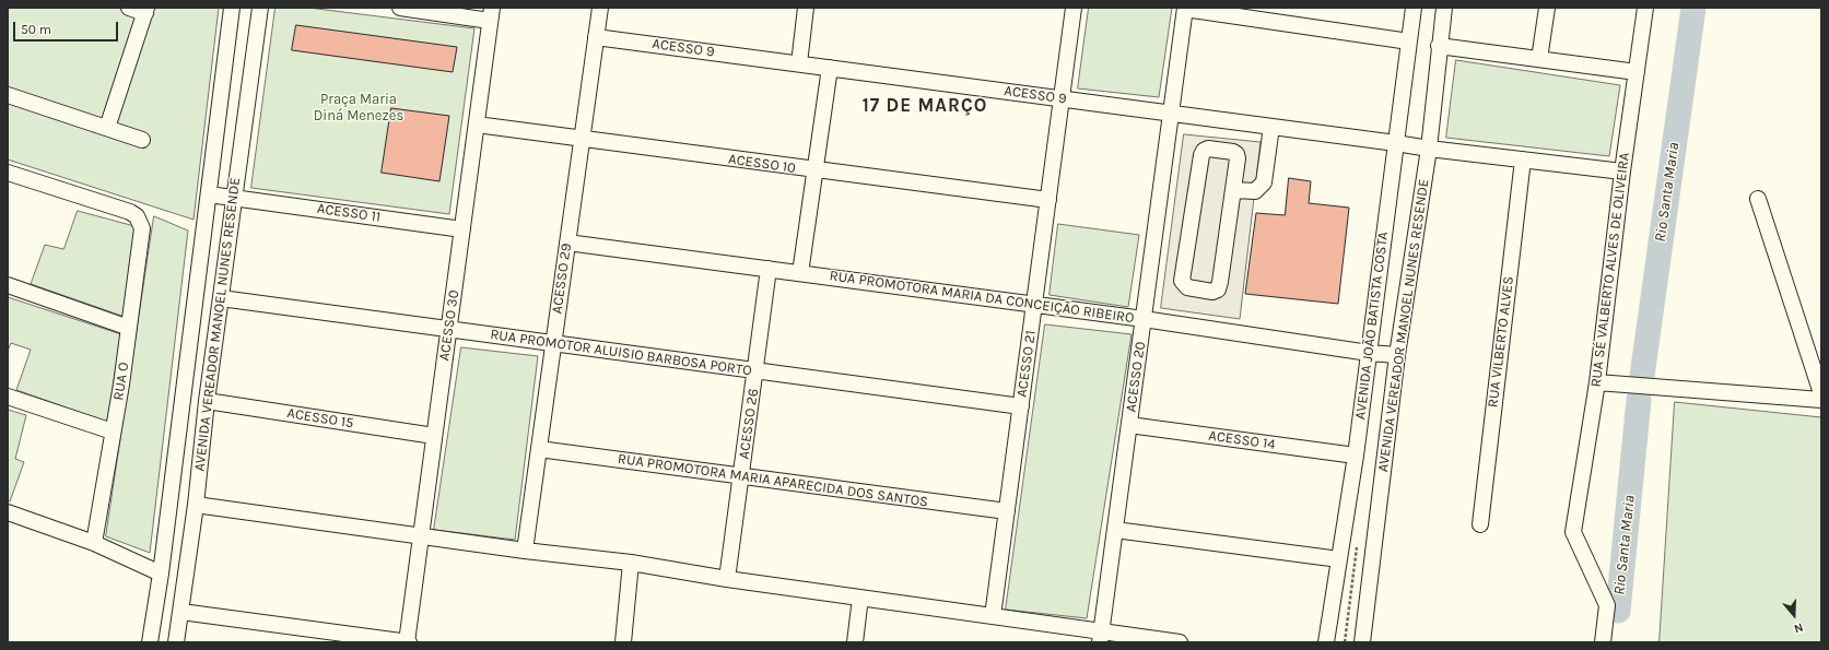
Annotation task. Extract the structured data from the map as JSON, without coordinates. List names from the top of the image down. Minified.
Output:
{"streets":{"street":["ACESSO 9","ACESSO 10","ACESSO 11","RUA SÉ VALBERTO ALVES DE OLIVEIRA","ACESSO 29","RUA PROMOTORA MARIA DA CONCEIÇÃO RIBEIRO","AVENIDA VEREADOR MANOEL NUNES RESENDE","ACESSO 30","AVENIDA JOÃO BATISTA COSTA","RUA VILBERTO ALVES","RUA PROMOTOR ALUISIO BARBOSA PORTO","ACESSO 21","ACESSO 20","RUA O","ACESSO 15","ACESSO 26","ACESSO 14","RUA PROMOTORA MARIA APARECIDA DOS SANTOS"]},"crossings":[["ACESSO 9","RUA SÉ VALBERTO ALVES DE OLIVEIRA"],["ACESSO 9","ACESSO 29"],["ACESSO 9","AVENIDA VEREADOR MANOEL NUNES RESENDE"],["ACESSO 9","AVENIDA JOÃO BATISTA COSTA"],["ACESSO 9","RUA VILBERTO ALVES"],["ACESSO 9","ACESSO 21"],["ACESSO 9","ACESSO 20"],["ACESSO 10","ACESSO 29"],["ACESSO 10","ACESSO 30"],["ACESSO 10","ACESSO 21"],["ACESSO 11","AVENIDA VEREADOR MANOEL NUNES RESENDE"],["ACESSO 11","ACESSO 30"],["ACESSO 29","RUA PROMOTORA MARIA DA CONCEIÇÃO RIBEIRO"],["ACESSO 29","RUA PROMOTOR ALUISIO BARBOSA PORTO"],["ACESSO 29","RUA PROMOTORA MARIA APARECIDA DOS SANTOS"],["RUA PROMOTORA MARIA DA CONCEIÇÃO RIBEIRO","AVENIDA VEREADOR MANOEL NUNES RESENDE"],["RUA PROMOTORA MARIA DA CONCEIÇÃO RIBEIRO","AVENIDA JOÃO BATISTA COSTA"],["RUA PROMOTORA MARIA DA CONCEIÇÃO RIBEIRO","ACESSO 21"],["RUA PROMOTORA MARIA DA CONCEIÇÃO RIBEIRO","ACESSO 20"],["RUA PROMOTORA MARIA DA CONCEIÇÃO RIBEIRO","ACESSO 26"],["AVENIDA VEREADOR MANOEL NUNES RESENDE","RUA PROMOTOR ALUISIO BARBOSA PORTO"],["AVENIDA VEREADOR MANOEL NUNES RESENDE","ACESSO 15"],["ACESSO 30","RUA PROMOTOR ALUISIO BARBOSA PORTO"],["ACESSO 30","ACESSO 15"],["AVENIDA JOÃO BATISTA COSTA","ACESSO 14"],["RUA PROMOTOR ALUISIO BARBOSA PORTO","ACESSO 21"],["RUA PROMOTOR ALUISIO BARBOSA PORTO","ACESSO 26"],["ACESSO 21","RUA PROMOTORA MARIA APARECIDA DOS SANTOS"],["ACESSO 20","ACESSO 14"],["ACESSO 26","RUA PROMOTORA MARIA APARECIDA DOS SANTOS"]],"districts":["17 DE MARÇO"],"water":["Rio Santa Maria"],"parks":["Praça Maria Diná Menezes"],"scale_bar":"50 m","north":"bottom"}
